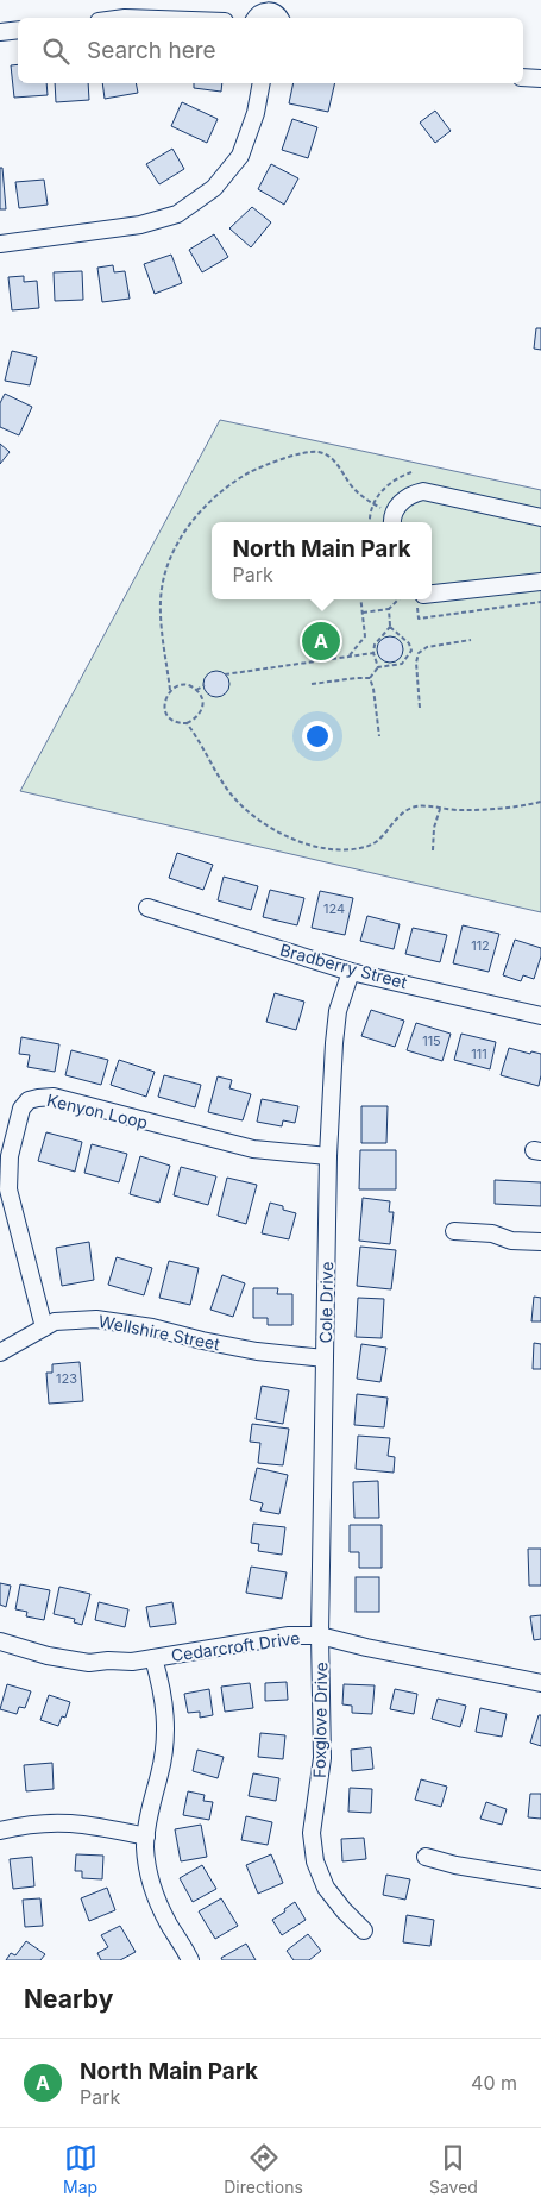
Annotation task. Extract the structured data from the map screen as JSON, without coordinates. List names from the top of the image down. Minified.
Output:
{"streets":{"street":["Bradberry Street","Kenyon Loop","Cole Drive","Wellshire Street","Cedarcroft Drive","Foxglove Drive"]},"crossings":[["Bradberry Street","Cole Drive"],["Kenyon Loop","Cole Drive"],["Kenyon Loop","Wellshire Street"],["Cole Drive","Wellshire Street"],["Cole Drive","Cedarcroft Drive"],["Cole Drive","Foxglove Drive"],["Cedarcroft Drive","Foxglove Drive"]],"house_numbers":["124","112","115","111","123"],"page":{"search":"Search here","popup":["North Main Park","Park"],"pins":"A","heading":"Nearby","list":[{"mark":"A","name":"North Main Park","note":"Park","value":"40 m"}],"nav":["Map","Directions","Saved"]}}
